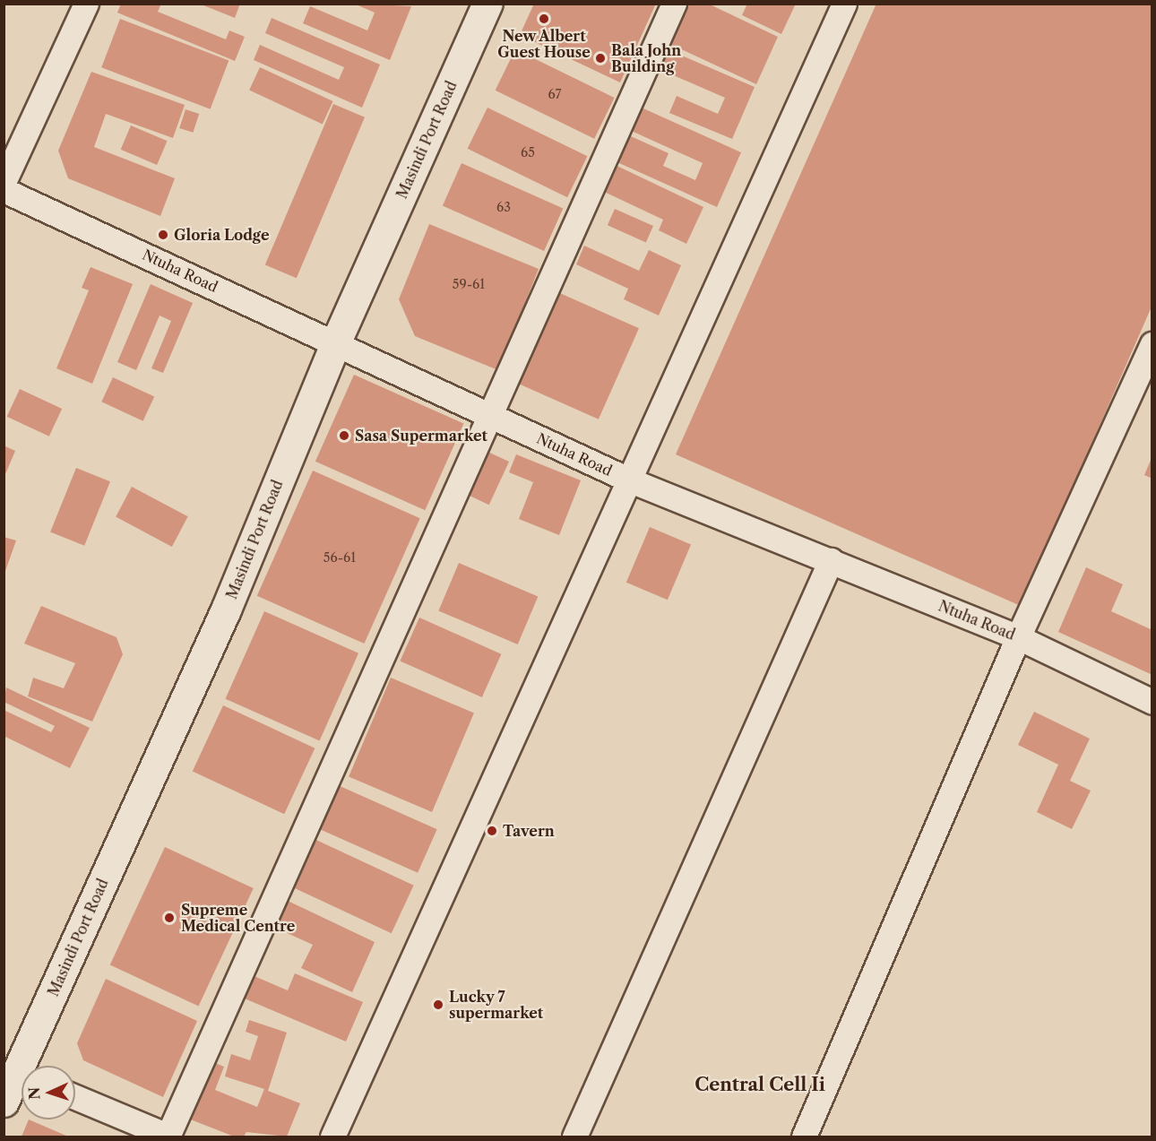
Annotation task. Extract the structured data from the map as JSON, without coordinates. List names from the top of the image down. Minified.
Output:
{"streets":{"main road":["Masindi Port Road"],"street":["Ntuha Road"]},"crossings":[["Masindi Port Road","Ntuha Road"]],"districts":["Central Cell Ii"],"places":["New Albert Guest House","Bala John Building","Gloria Lodge","Sasa Supermarket","Tavern","Supreme Medical Centre","Lucky 7 supermarket"],"house_numbers":["67","65","63","59-61","56-61"],"north":"left"}
